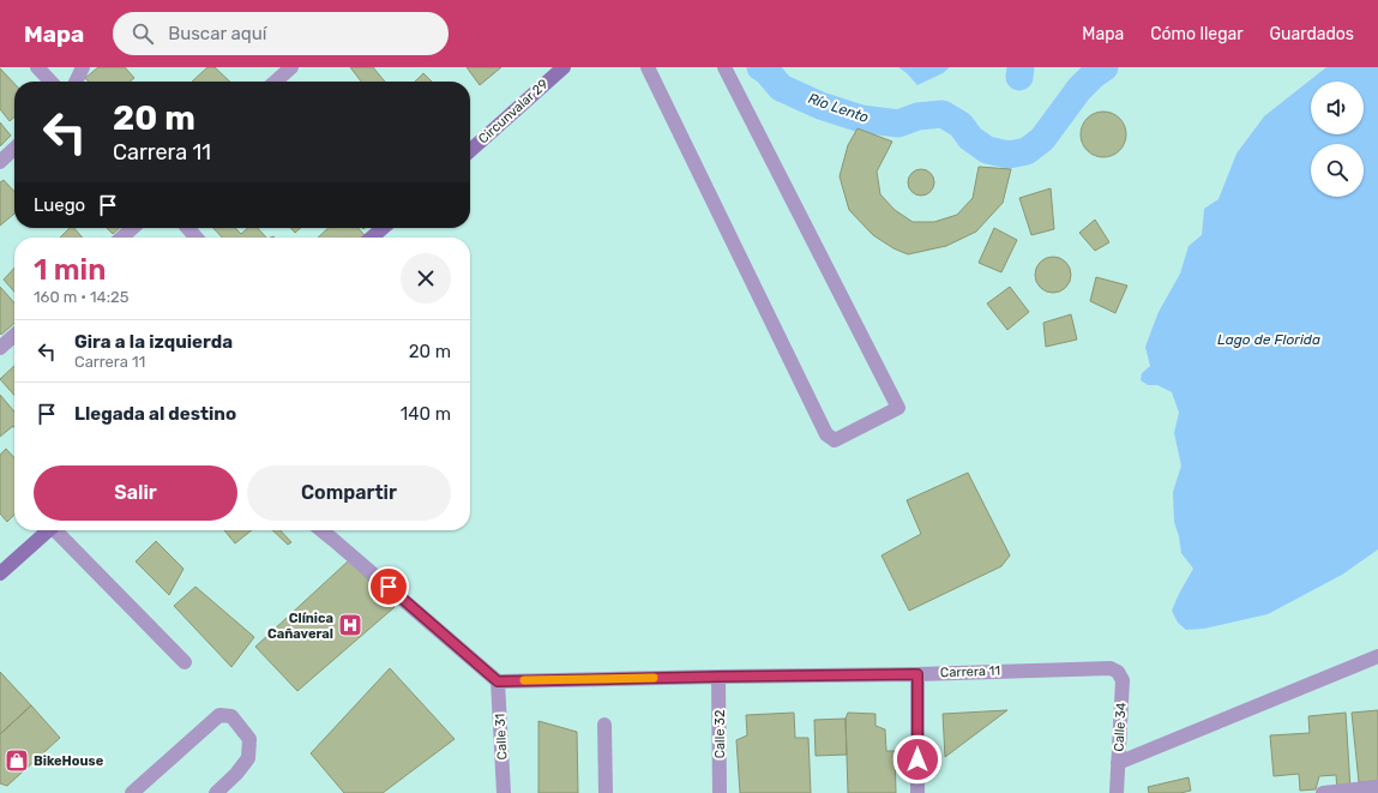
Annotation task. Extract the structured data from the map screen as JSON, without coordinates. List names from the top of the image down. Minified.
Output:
{"streets":{"street":["Circunvalar 29","Carrera 11","Calle 34","Calle 32","Calle 31"]},"crossings":[["Carrera 11","Calle 34"],["Carrera 11","Calle 32"],["Carrera 11","Calle 31"]],"water":["Río Lento","Lago de Florida"],"places":{"hospital":["Clínica Cañaveral"],"shop":["BikeHouse"]},"page":{"header":"Mapa","search":"Buscar aquí","nav":["Mapa","Cómo llegar","Guardados"],"turn":["20 m","Carrera 11"],"then":"Luego","heading":["1 min","160 m · 14:25"],"list":[{"name":"Gira a la izquierda","note":"Carrera 11","value":"20 m"},{"name":"Llegada al destino","value":"140 m"}],"buttons":["Salir","Compartir"]}}
